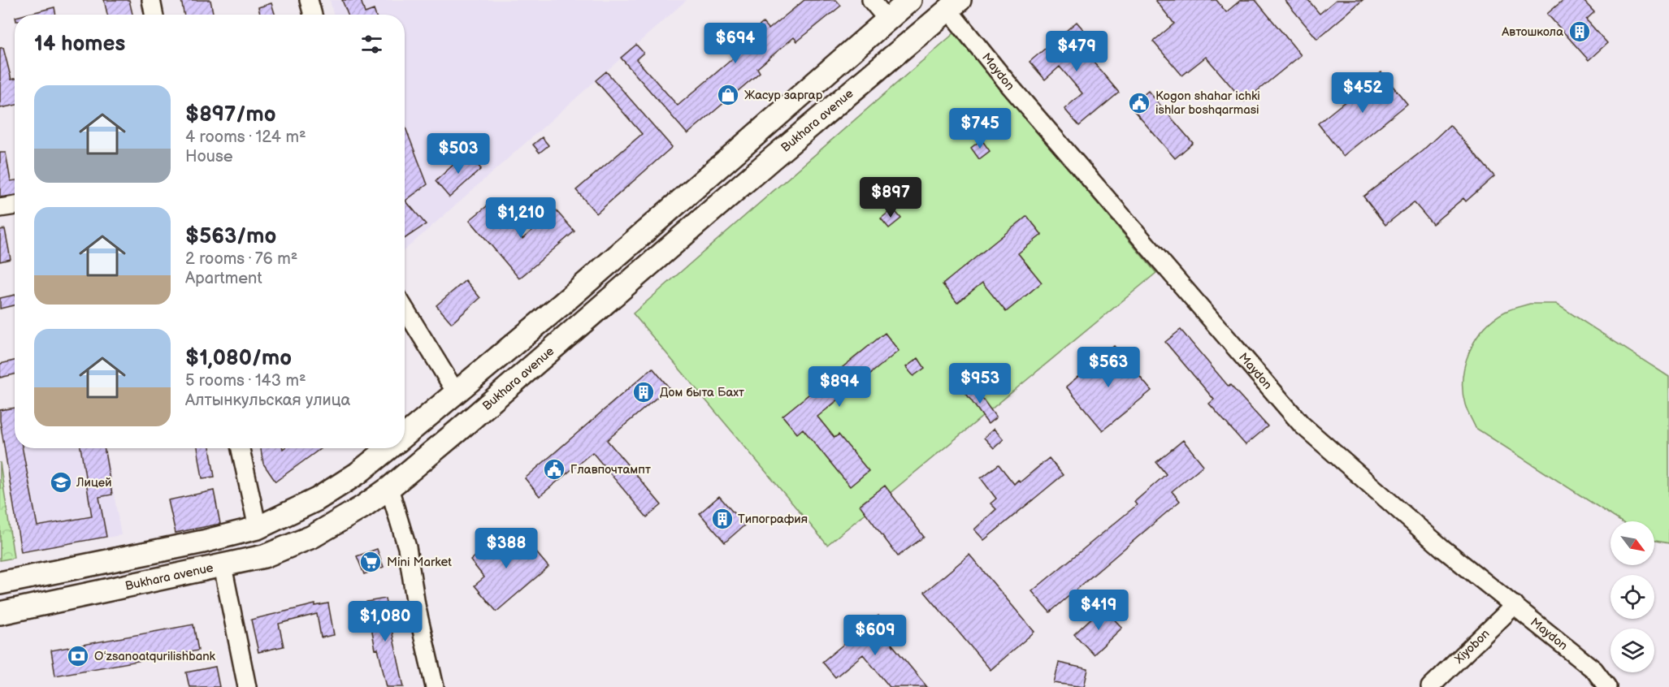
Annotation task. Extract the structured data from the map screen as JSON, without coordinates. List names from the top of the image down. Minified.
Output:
{"streets":{"main road":["Bukhara avenue"],"street":["Maydon","Xiyobon"]},"crossings":[["Maydon","Bukhara avenue"],["Maydon","Xiyobon"]],"places":{"building":["Автошкола","Дом быта Бахт","Типография"],"shop":["Жасур заргар"],"public building":["Kogon shahar ichki ishlar boshqarmasi","Главпочтампт"],"school or university":["Лицей"],"supermarket":["Mini Market"],"bank":["Oʻzsanoatqurilishbank"]},"north":"bottom right","page":{"heading":"14 homes","price":["$694","$479","$452","$745","$503","$897","$1,210","$563","$953","$894","$388","$419","$1,080","$609"],"list":[{"name":"$897/mo","note":"4 rooms · 124 m² · House"},{"name":"$563/mo","note":"2 rooms · 76 m² · Apartment"},{"name":"$1,080/mo","note":"5 rooms · 143 m² · Алтынкульская улица"}]}}
